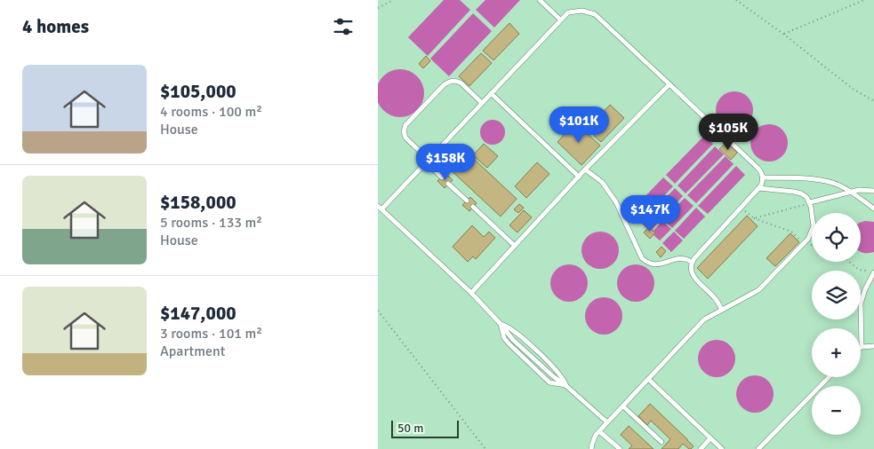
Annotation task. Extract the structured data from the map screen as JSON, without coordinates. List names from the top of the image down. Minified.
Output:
{"scale_bar":"50 m","page":{"heading":"4 homes","list":[{"name":"$105,000","note":"4 rooms · 100 m² · House"},{"name":"$158,000","note":"5 rooms · 133 m² · House"},{"name":"$147,000","note":"3 rooms · 101 m² · Apartment"}],"price":["$101K","$105K","$158K","$147K"],"map_buttons":["+","−"],"scale":"50 m"}}
